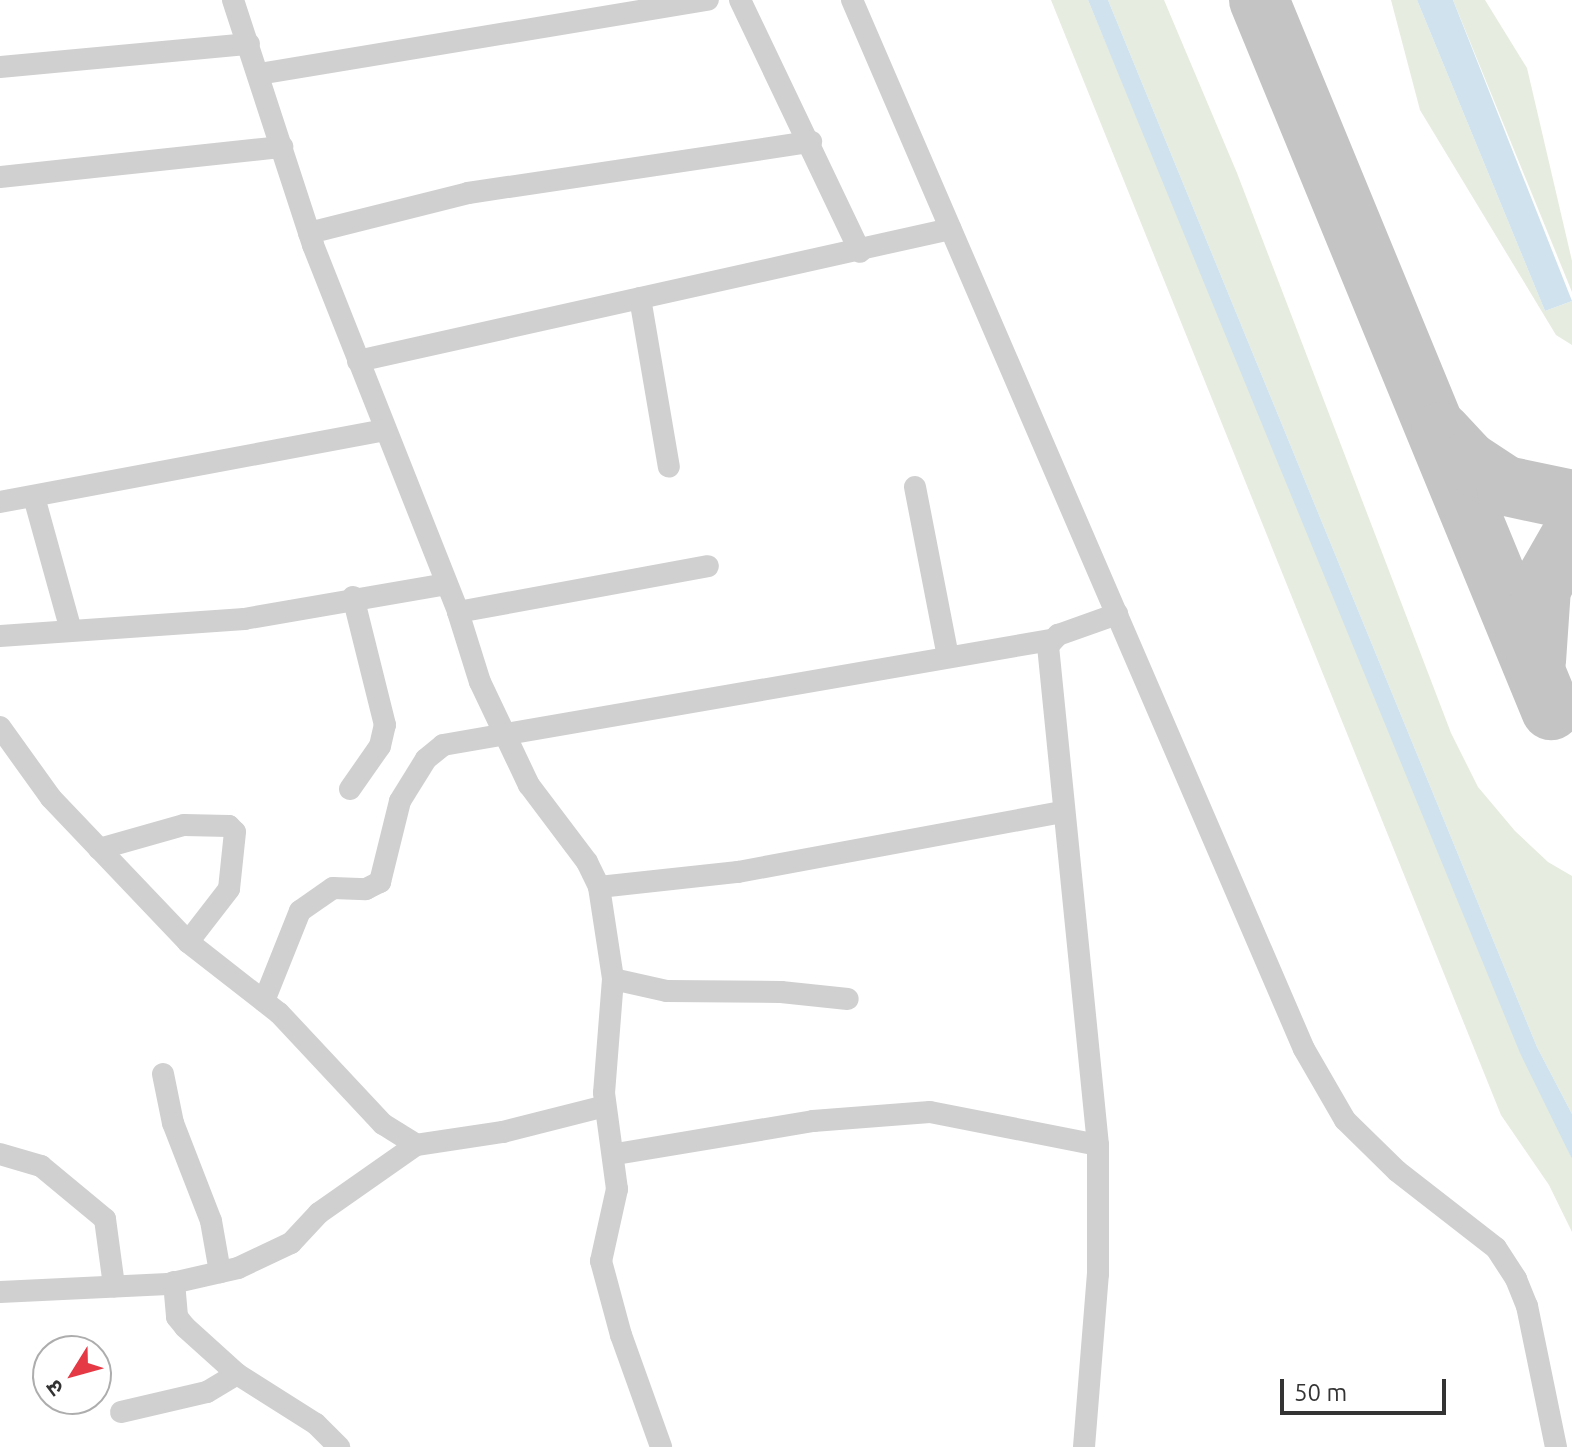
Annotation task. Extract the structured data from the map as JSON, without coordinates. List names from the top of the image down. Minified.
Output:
{"scale_bar":"50 m","north":"bottom left"}
